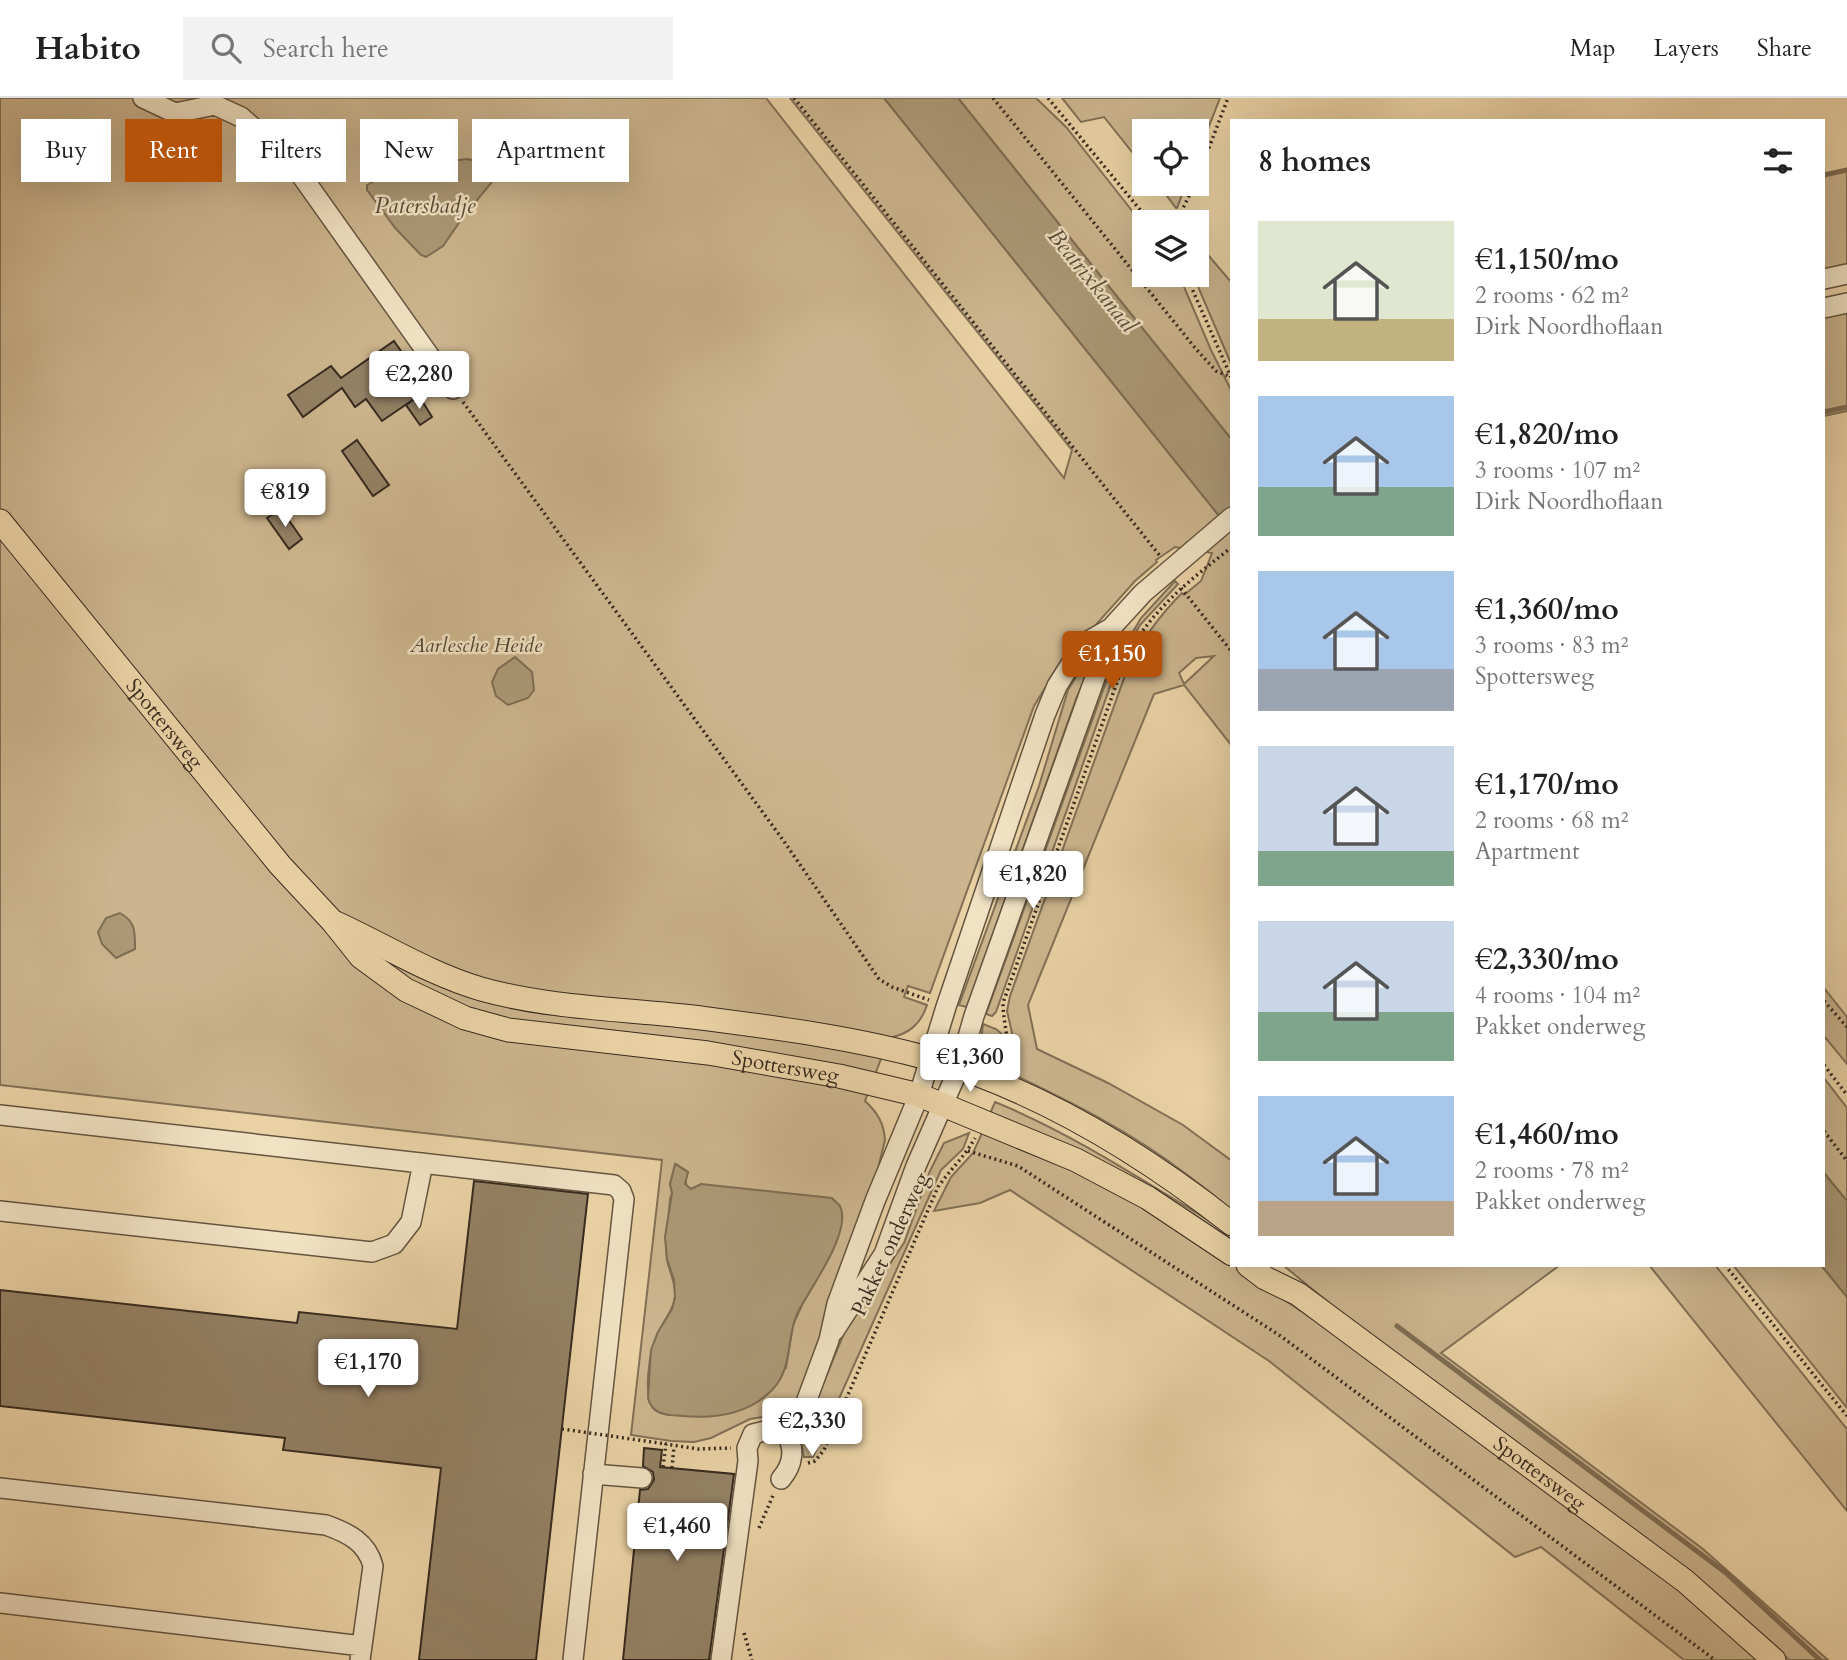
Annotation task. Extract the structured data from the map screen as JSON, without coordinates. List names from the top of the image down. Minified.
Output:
{"streets":{"main road":["Spottersweg"],"street":["Pakket onderweg"]},"crossings":[["Spottersweg","Pakket onderweg"]],"water":["Patersbadje","Beatrixkanaal"],"parks":["Aarlesche Heide"],"page":{"header":"Habito","search":"Search here","nav":["Map","Layers","Share"],"chip":["Buy","Rent","Filters","New","Apartment"],"heading":"8 homes","list":[{"name":"€1,150/mo","note":"2 rooms · 62 m² · Dirk Noordhoflaan"},{"name":"€1,820/mo","note":"3 rooms · 107 m² · Dirk Noordhoflaan"},{"name":"€1,360/mo","note":"3 rooms · 83 m² · Spottersweg"},{"name":"€1,170/mo","note":"2 rooms · 68 m² · Apartment"},{"name":"€2,330/mo","note":"4 rooms · 104 m² · Pakket onderweg"},{"name":"€1,460/mo","note":"2 rooms · 78 m² · Pakket onderweg"}],"price":["€2,280","€819","€1,150","€1,820","€1,360","€1,170","€2,330","€1,460"]}}
